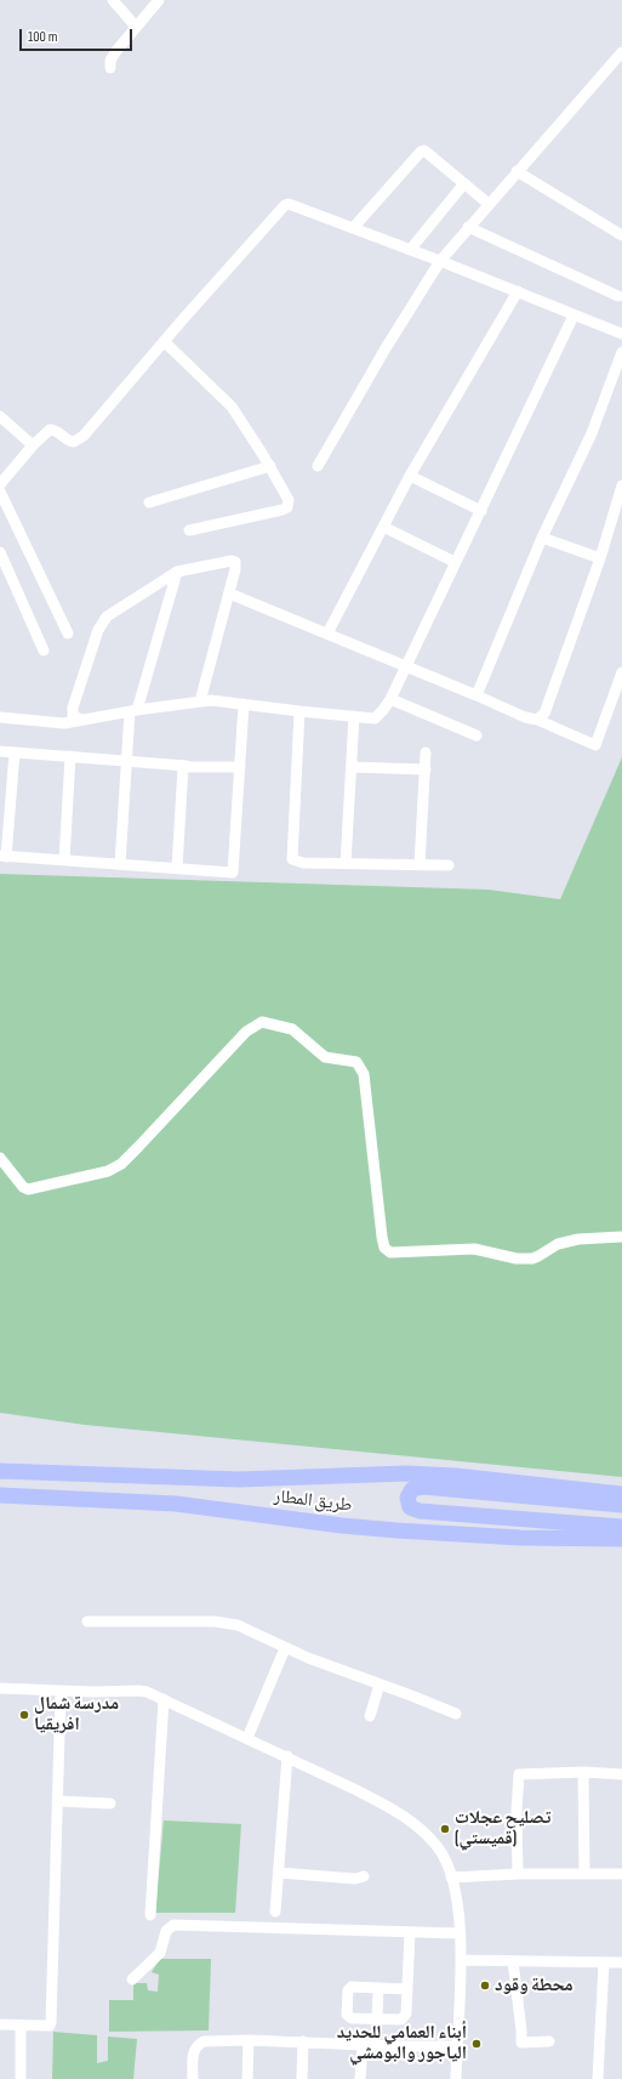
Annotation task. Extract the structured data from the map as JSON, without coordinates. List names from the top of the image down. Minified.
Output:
{"streets":{"highway":["طريق المطار"]},"places":["مدرسة شمال افريقيا","تصليح عجلات (قميستي)","محطة وقود","أبناء العمامي للحديد الياجور والبومشي"],"scale_bar":"100 m"}
